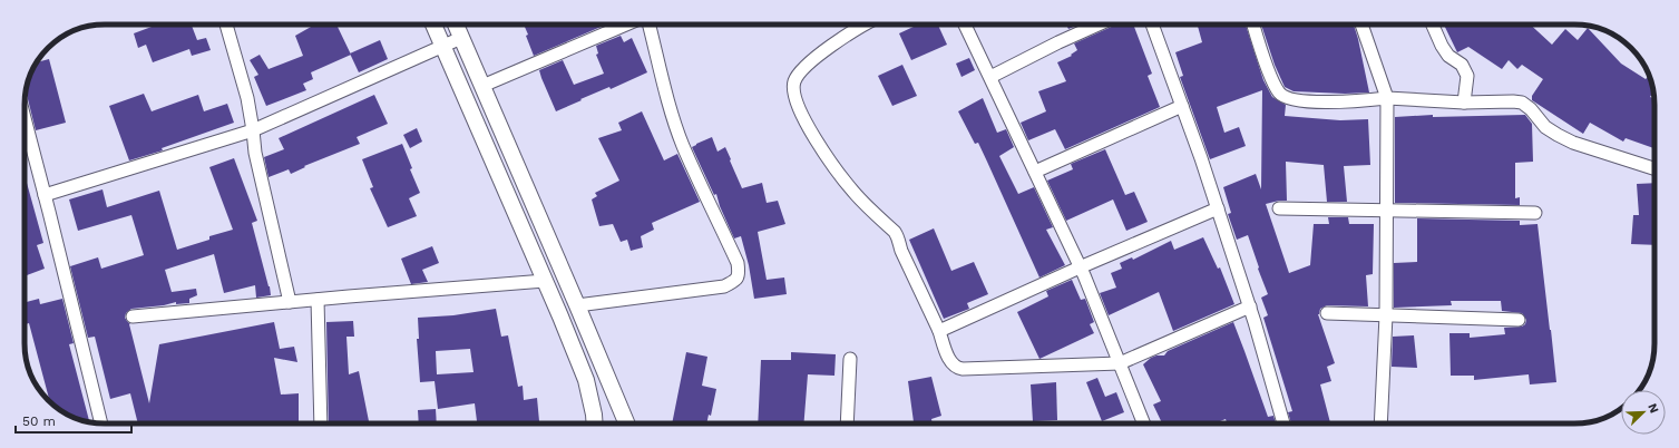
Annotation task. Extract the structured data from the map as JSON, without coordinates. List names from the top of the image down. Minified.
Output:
{"scale_bar":"50 m","north":"top right"}
